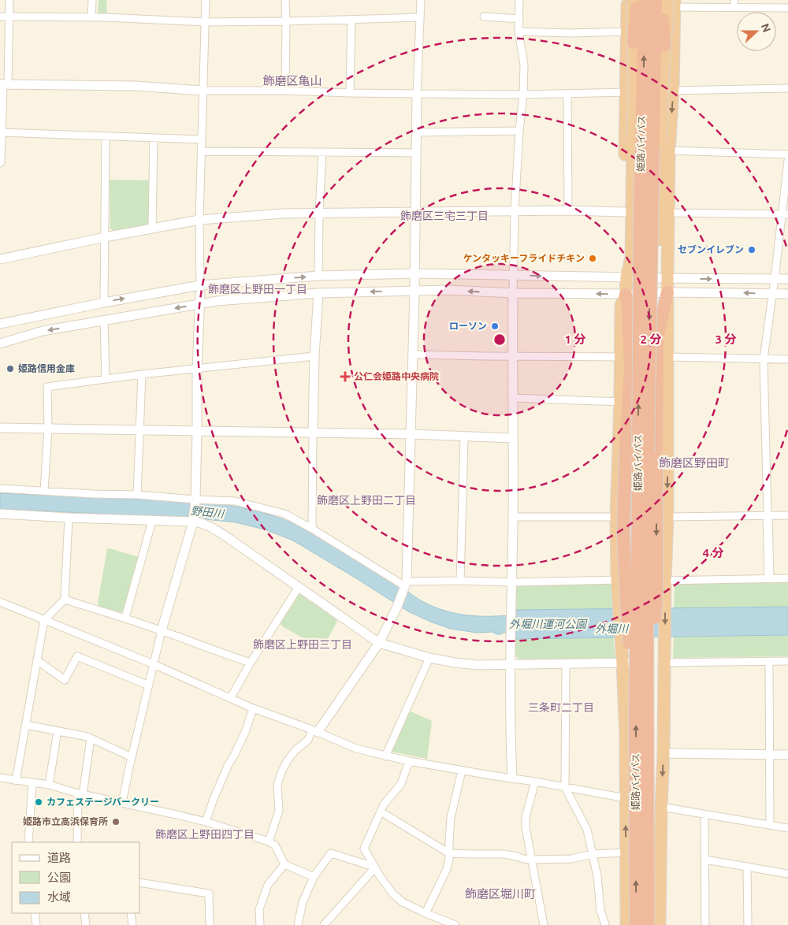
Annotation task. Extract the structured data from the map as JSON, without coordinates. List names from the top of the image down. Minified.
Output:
{"streets":{"highway":["姫路バイパス"]},"districts":["飾磨区亀山","飾磨区三宅三丁目","飾磨区上野田一丁目","飾磨区野田町","飾磨区上野田二丁目","飾磨区上野田三丁目","三条町二丁目","飾磨区上野田四丁目","飾磨区堀川町"],"water":["野田川","外堀川運河公園","外堀川"],"places":{"other":["セブンイレブン","ケンタッキーフライドチキン","ローソン","姫路信用金庫","カフェステージバークリー","姫路市立高浜保育所"],"health":["公仁会姫路中央病院"]},"legend":["道路","公園","水域"],"north":"right","rings":["1 分","2 分","3 分","4 分"]}
